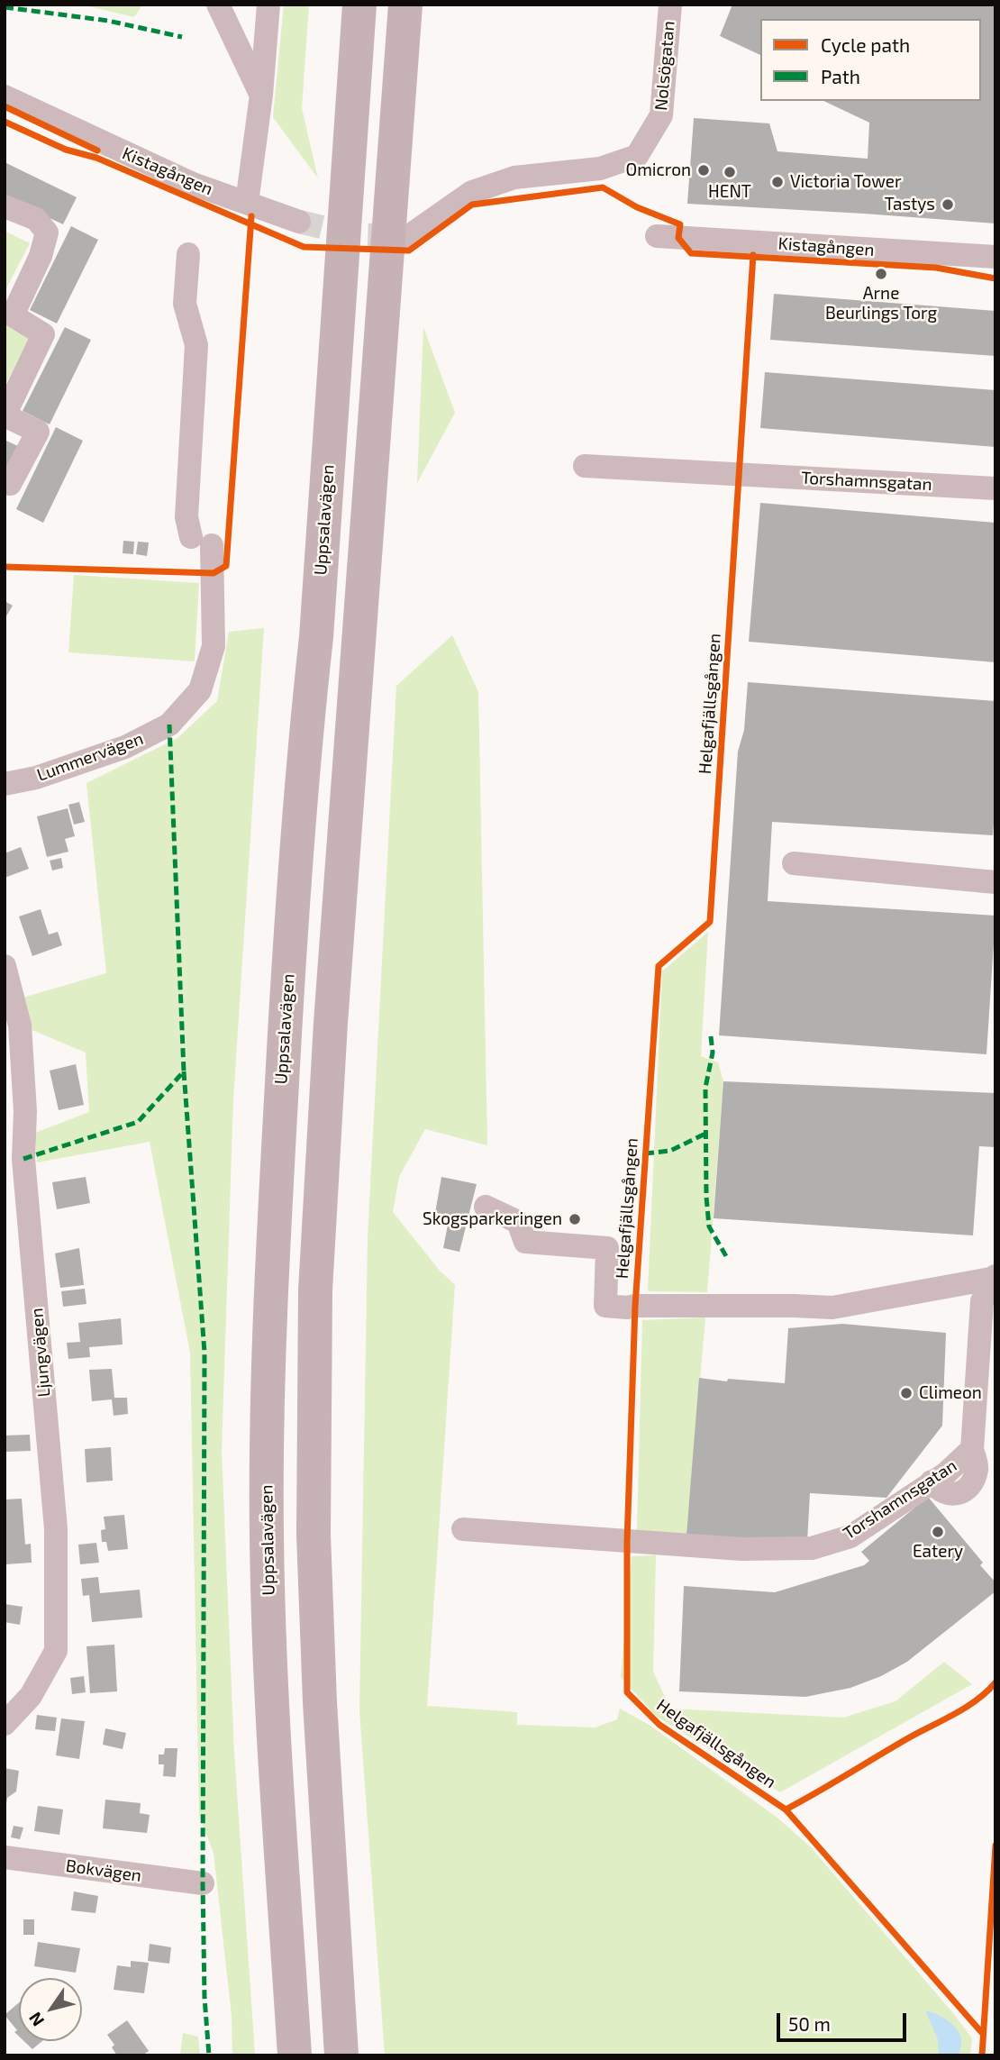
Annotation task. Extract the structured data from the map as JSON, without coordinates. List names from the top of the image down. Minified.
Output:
{"streets":{"highway":["Uppsalavägen"],"street":["Nolsögatan","Kistagången","Torshamnsgatan","Lummervägen","Ljungvägen","Bokvägen"],"cycle path":["Helgafjällsgången"]},"places":["Omicron","HENT","Victoria Tower","Tastys","Arne Beurlings Torg","Skogsparkeringen","Climeon","Eatery"],"legend":["Cycle path","Path"],"scale_bar":"50 m","north":"bottom left"}
